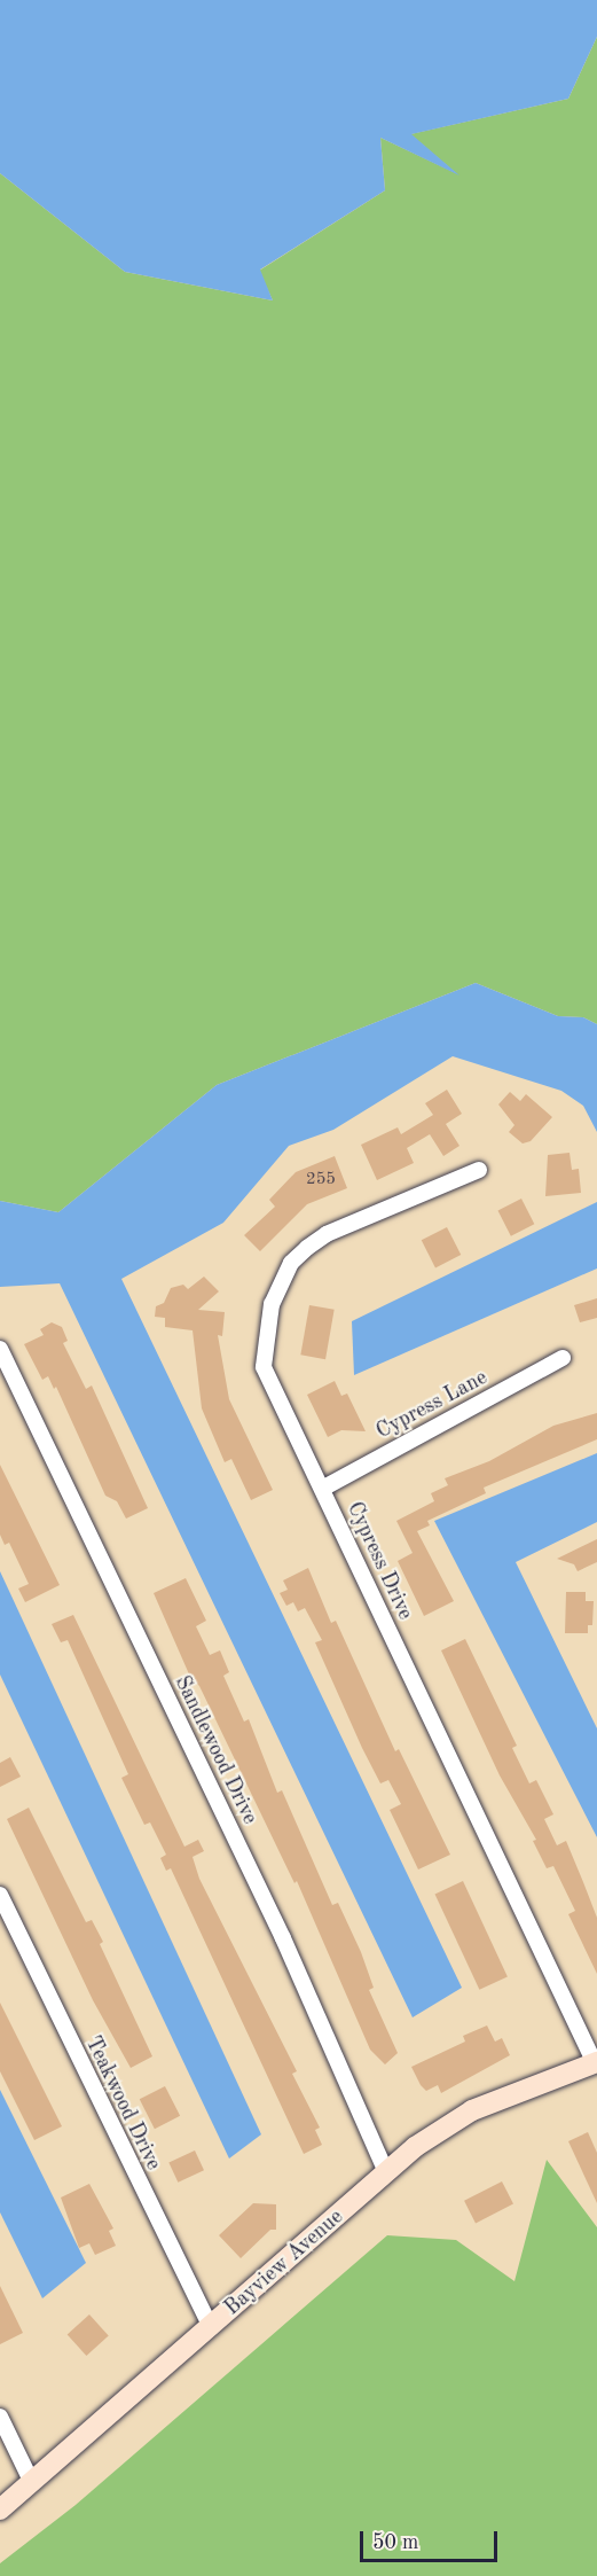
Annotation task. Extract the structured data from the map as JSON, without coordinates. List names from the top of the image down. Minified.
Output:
{"streets":{"main road":["Bayview Avenue"],"street":["Cypress Lane","Cypress Drive","Sandlewood Drive","Teakwood Drive"]},"crossings":[["Cypress Lane","Cypress Drive"],["Cypress Drive","Bayview Avenue"],["Sandlewood Drive","Bayview Avenue"],["Teakwood Drive","Bayview Avenue"]],"house_numbers":["255"],"scale_bar":"50 m"}
